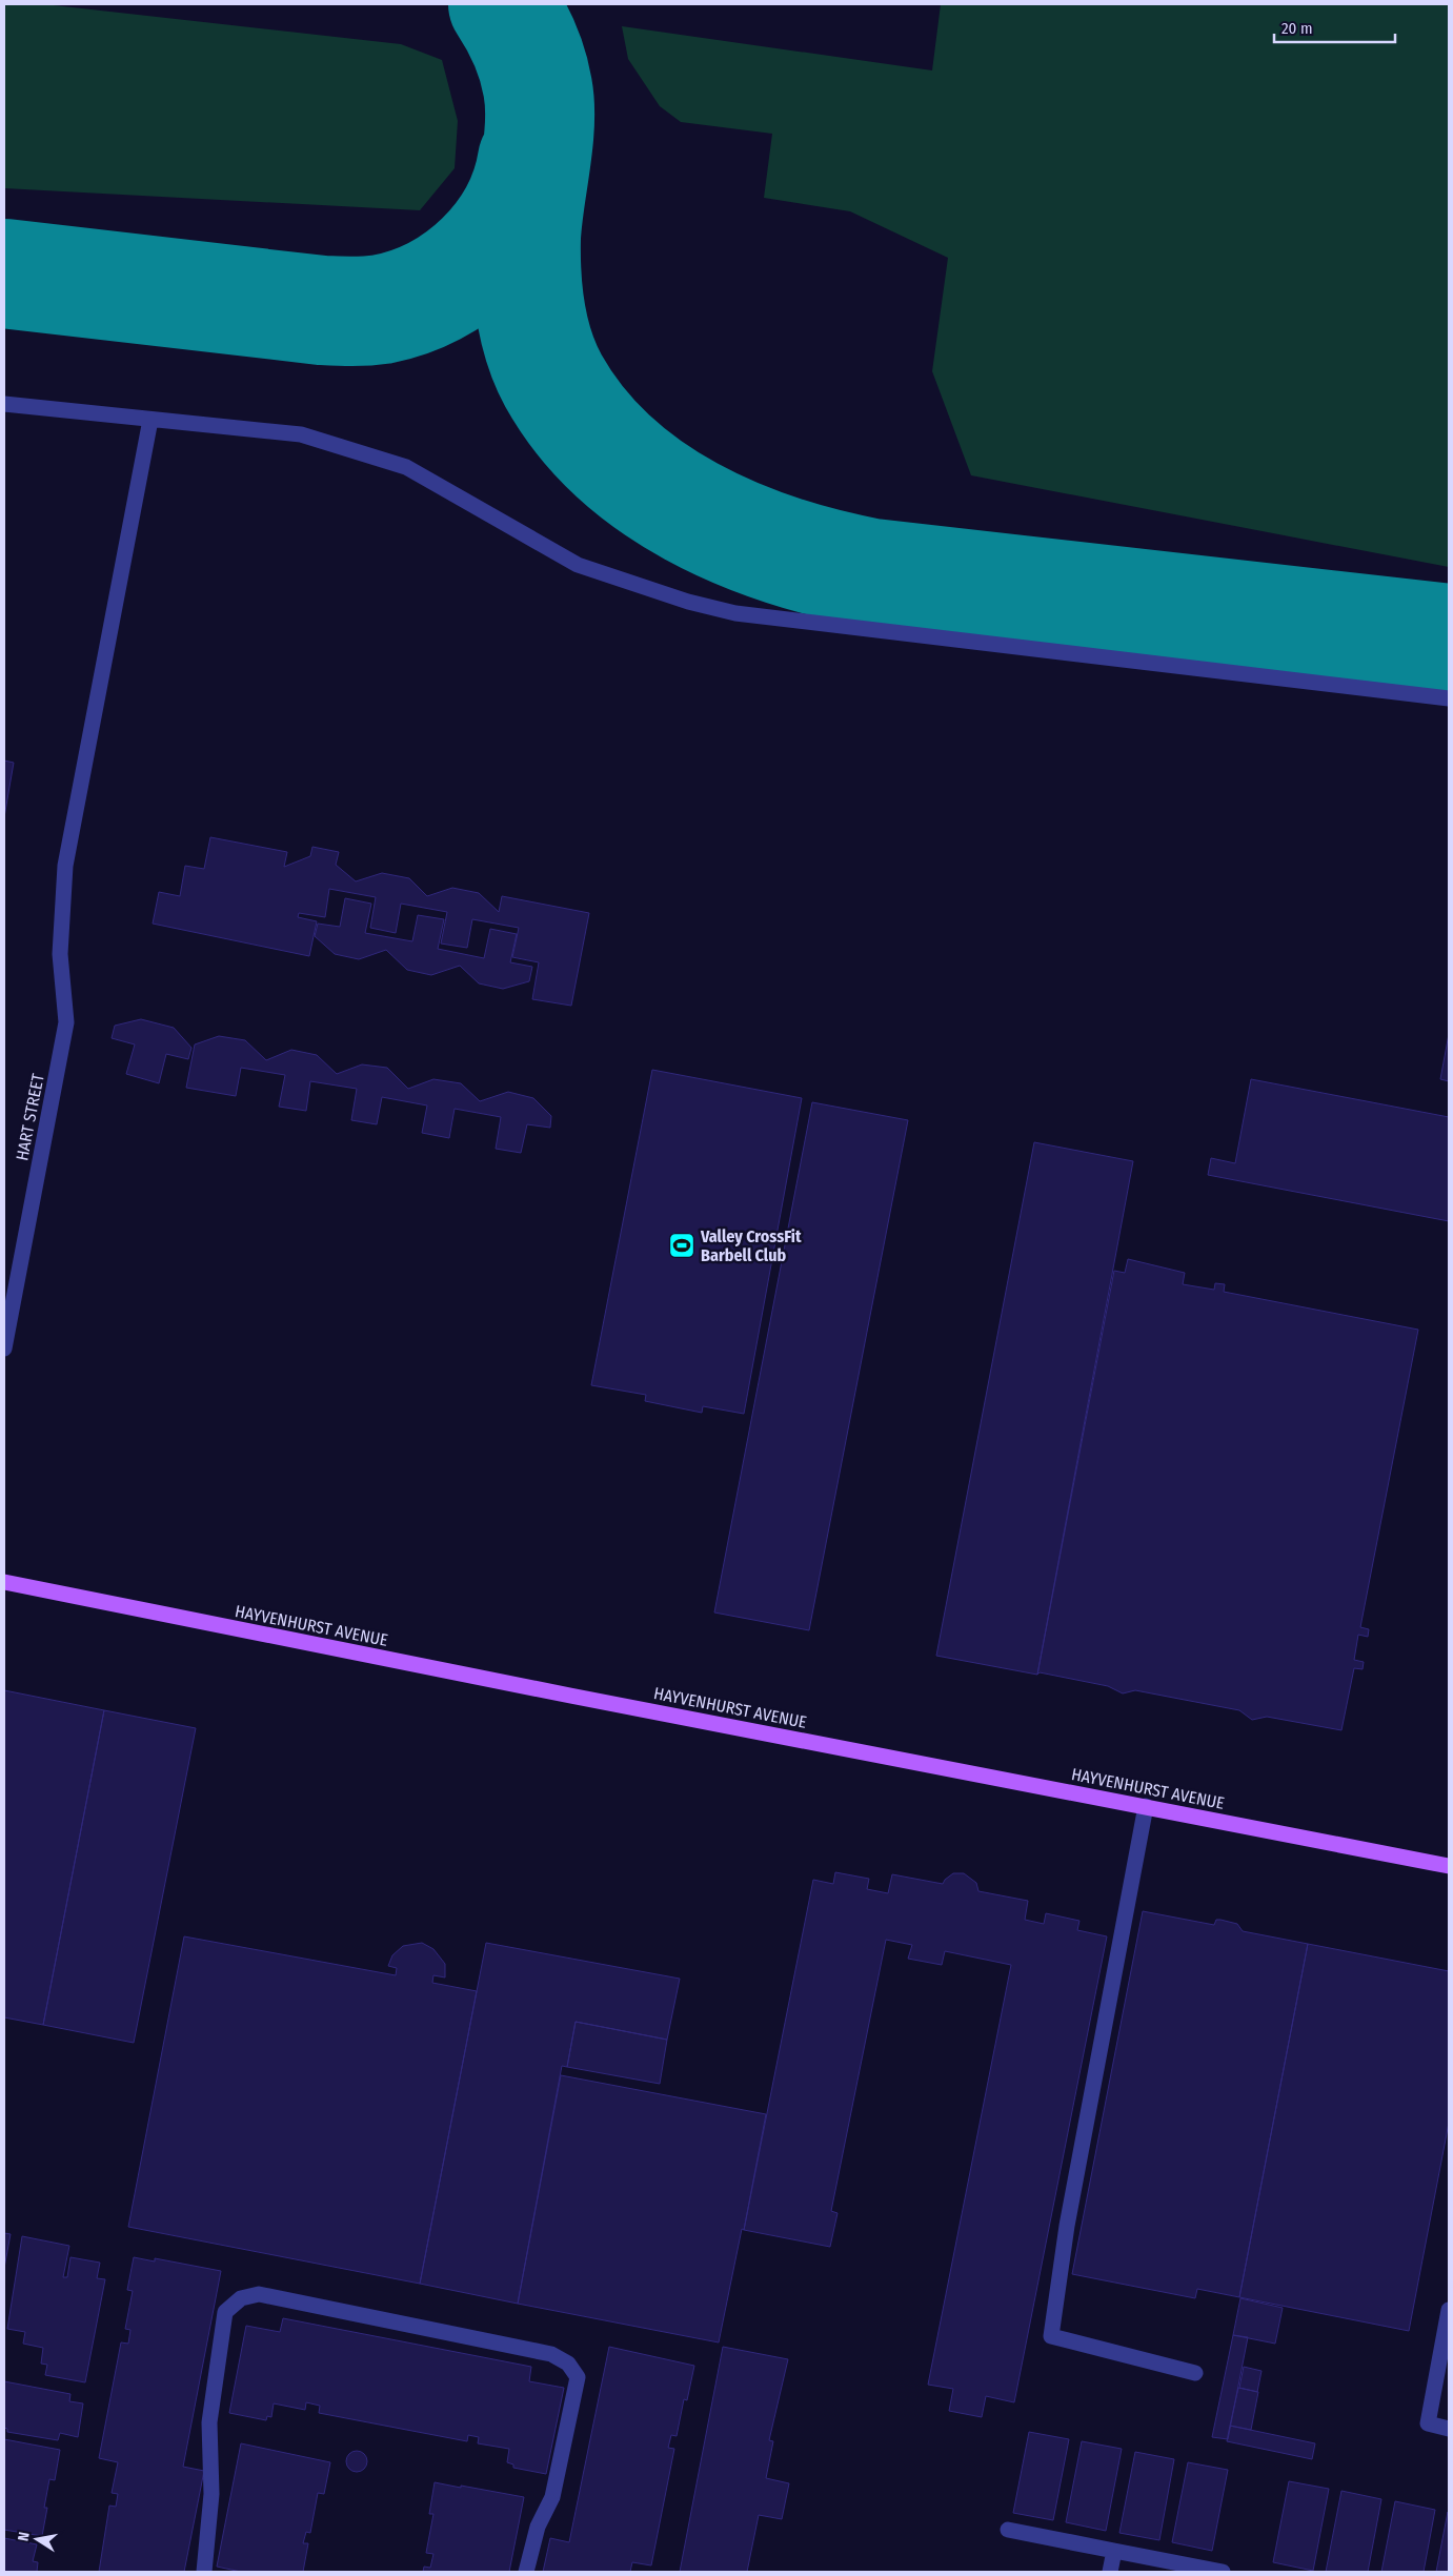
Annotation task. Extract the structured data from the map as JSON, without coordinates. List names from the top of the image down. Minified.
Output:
{"streets":{"main road":["HAYVENHURST AVENUE"],"street":["HART STREET"]},"places":{"sports":["Valley CrossFit Barbell Club"]},"scale_bar":"20 m","north":"left"}
